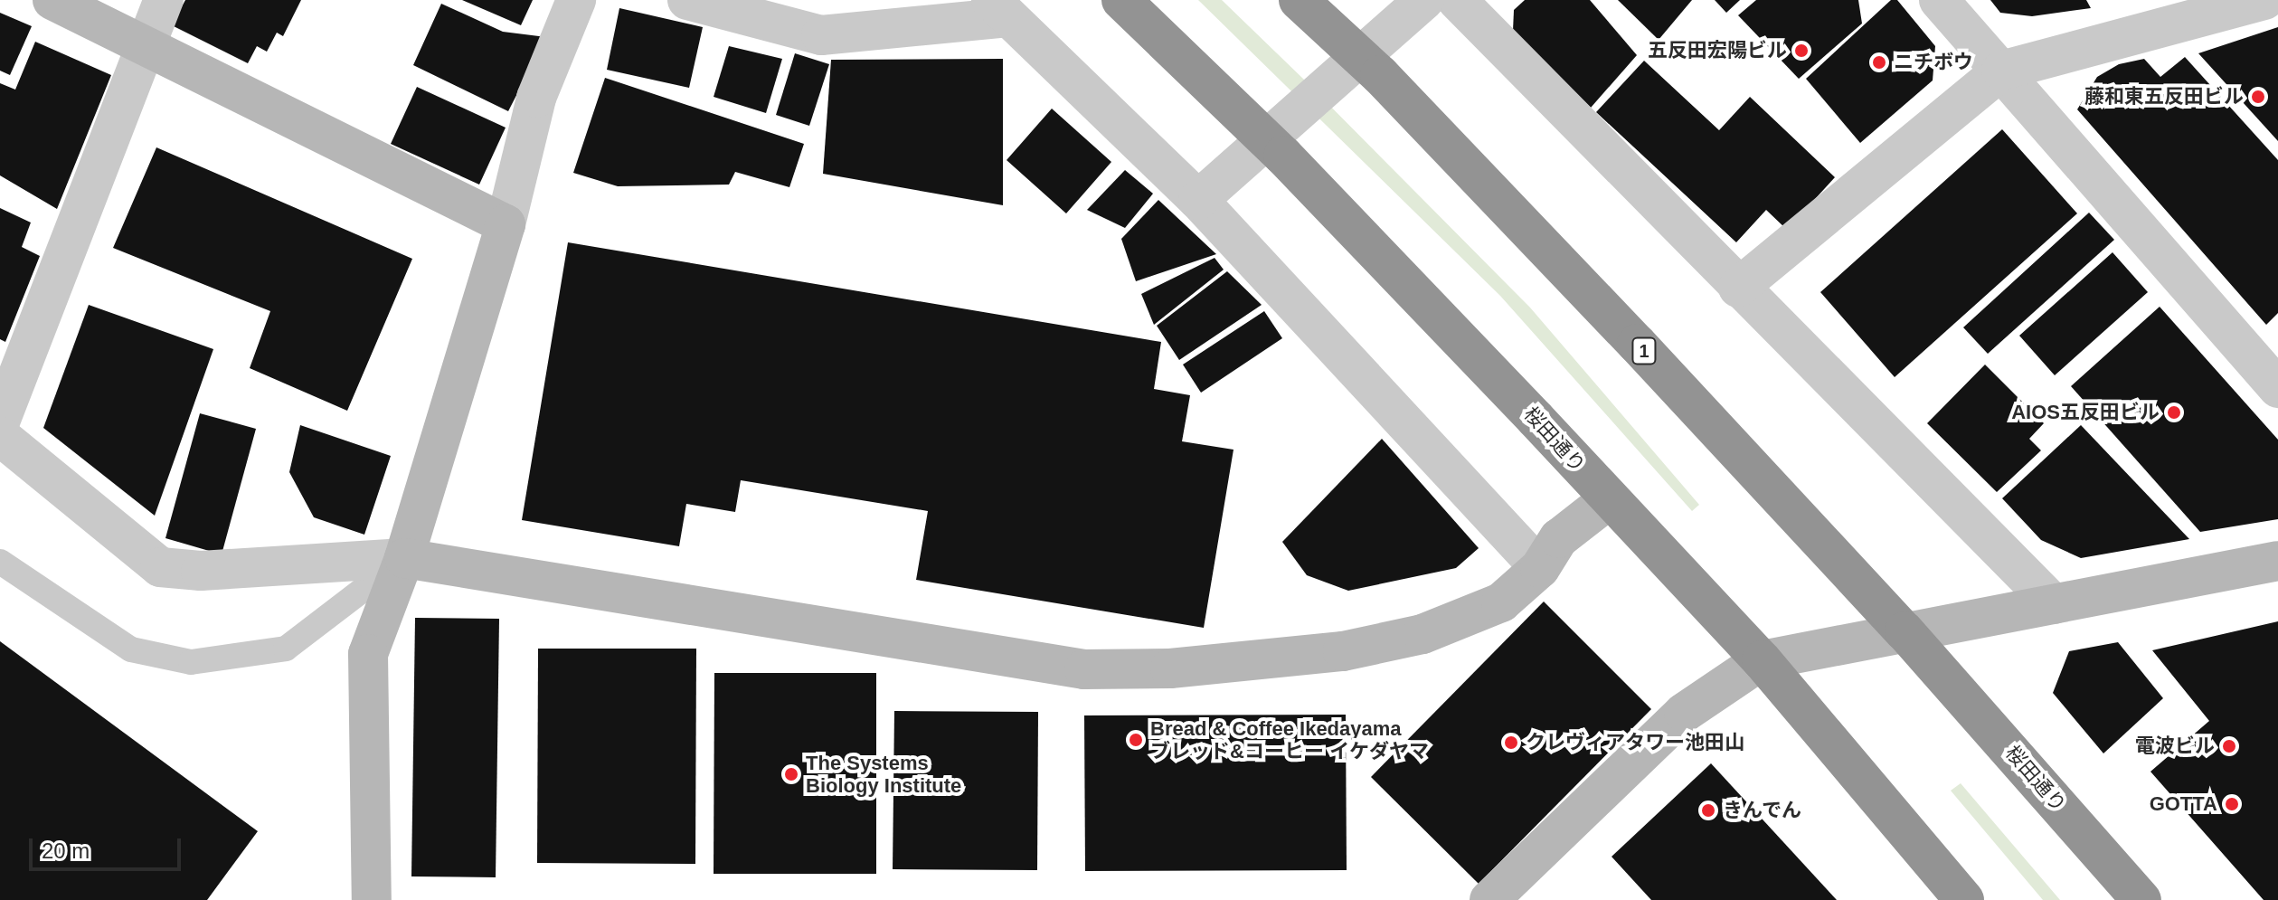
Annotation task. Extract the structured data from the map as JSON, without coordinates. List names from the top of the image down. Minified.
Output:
{"streets":{"highway":["1","桜田通り"]},"places":["五反田宏陽ビル","ニチボウ","藤和東五反田ビル","AIOS五反田ビル","Bread & Coffee Ikedayama ブレッド&コーヒー イケダヤマ","クレヴィアタワー池田山","電波ビル","The Systems Biology Institute","GOTTA","きんでん"],"scale_bar":"20 m"}
